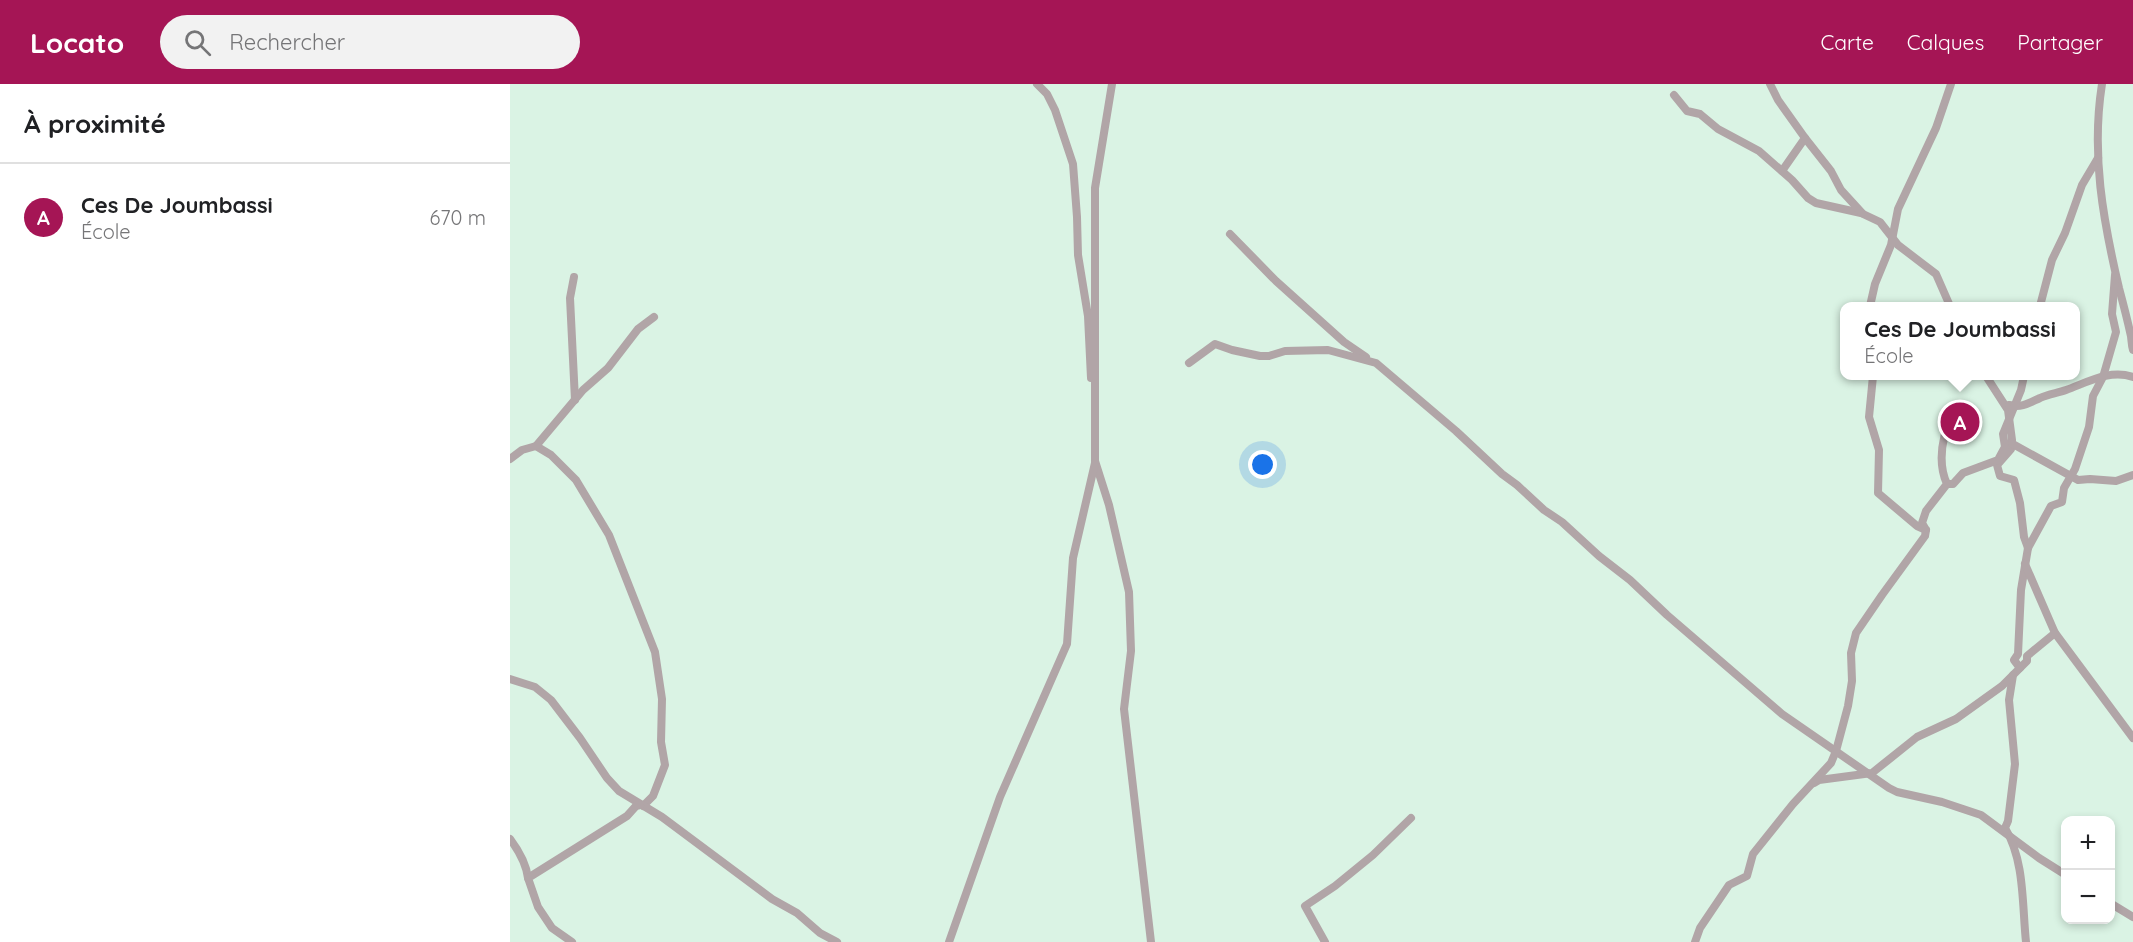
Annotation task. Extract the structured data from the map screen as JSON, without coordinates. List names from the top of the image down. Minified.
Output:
{"page":{"header":"Locato","search":"Rechercher","nav":["Carte","Calques","Partager"],"heading":"À proximité","list":[{"mark":"A","name":"Ces De Joumbassi","note":"École","value":"670 m"}],"popup":["Ces De Joumbassi","École"],"pins":"A","map_buttons":["+","−"]}}
